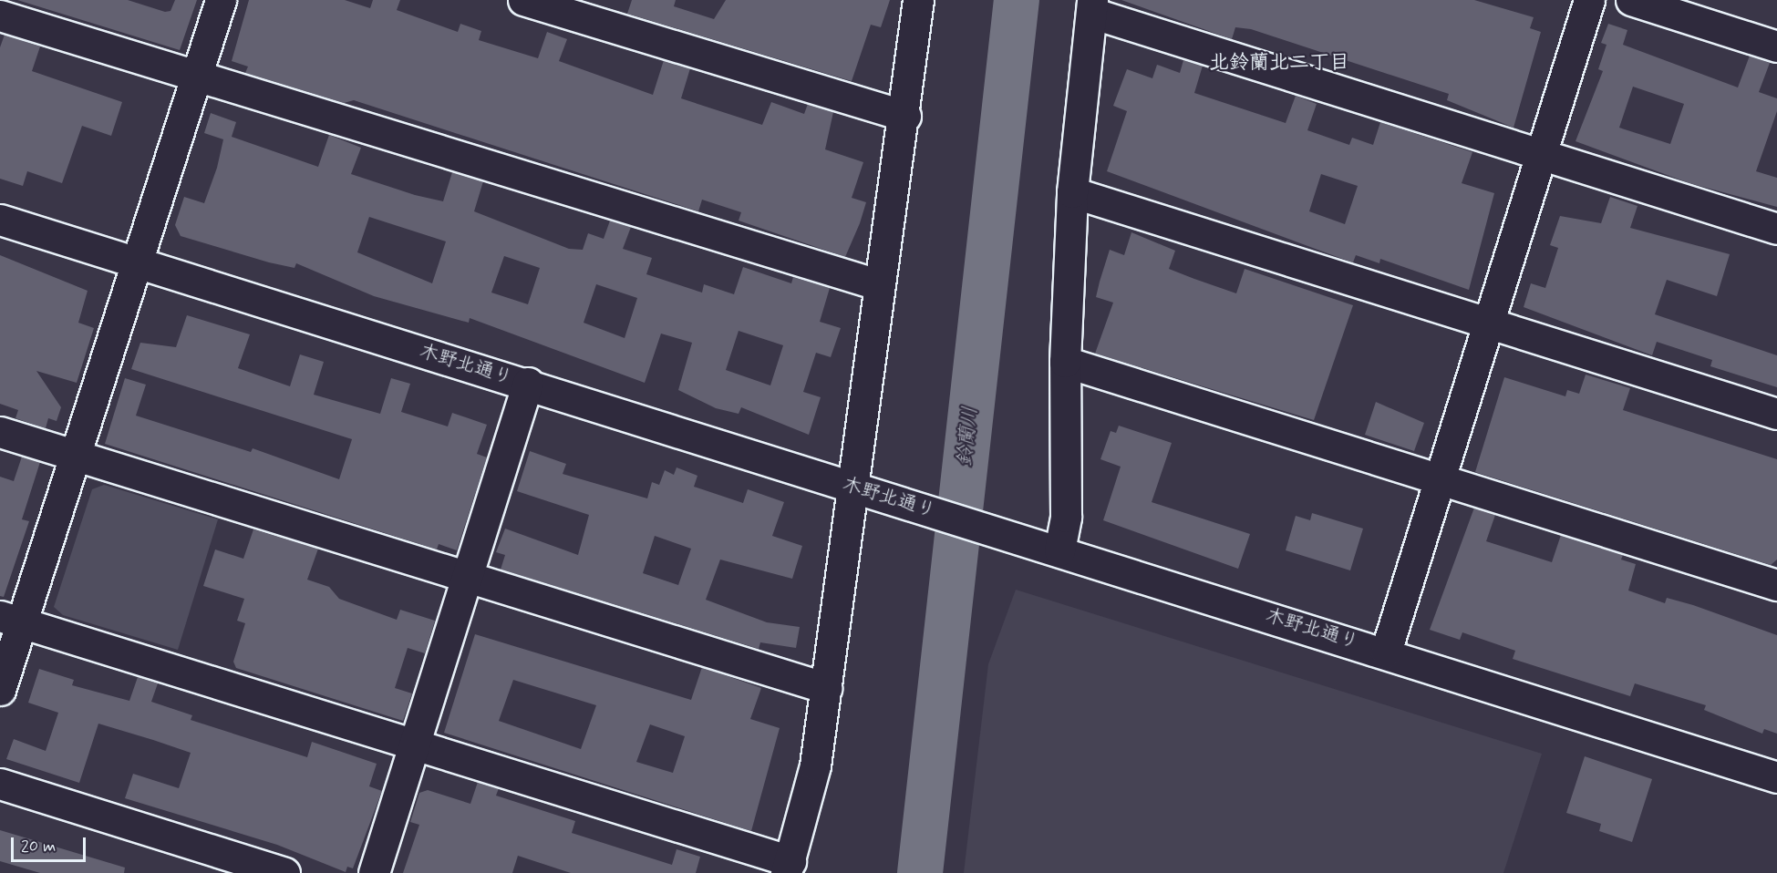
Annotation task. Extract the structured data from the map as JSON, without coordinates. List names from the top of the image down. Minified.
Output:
{"streets":{"street":["木野北通り"]},"districts":["北鈴蘭北二丁目"],"water":["鈴蘭川"],"scale_bar":"20 m"}
